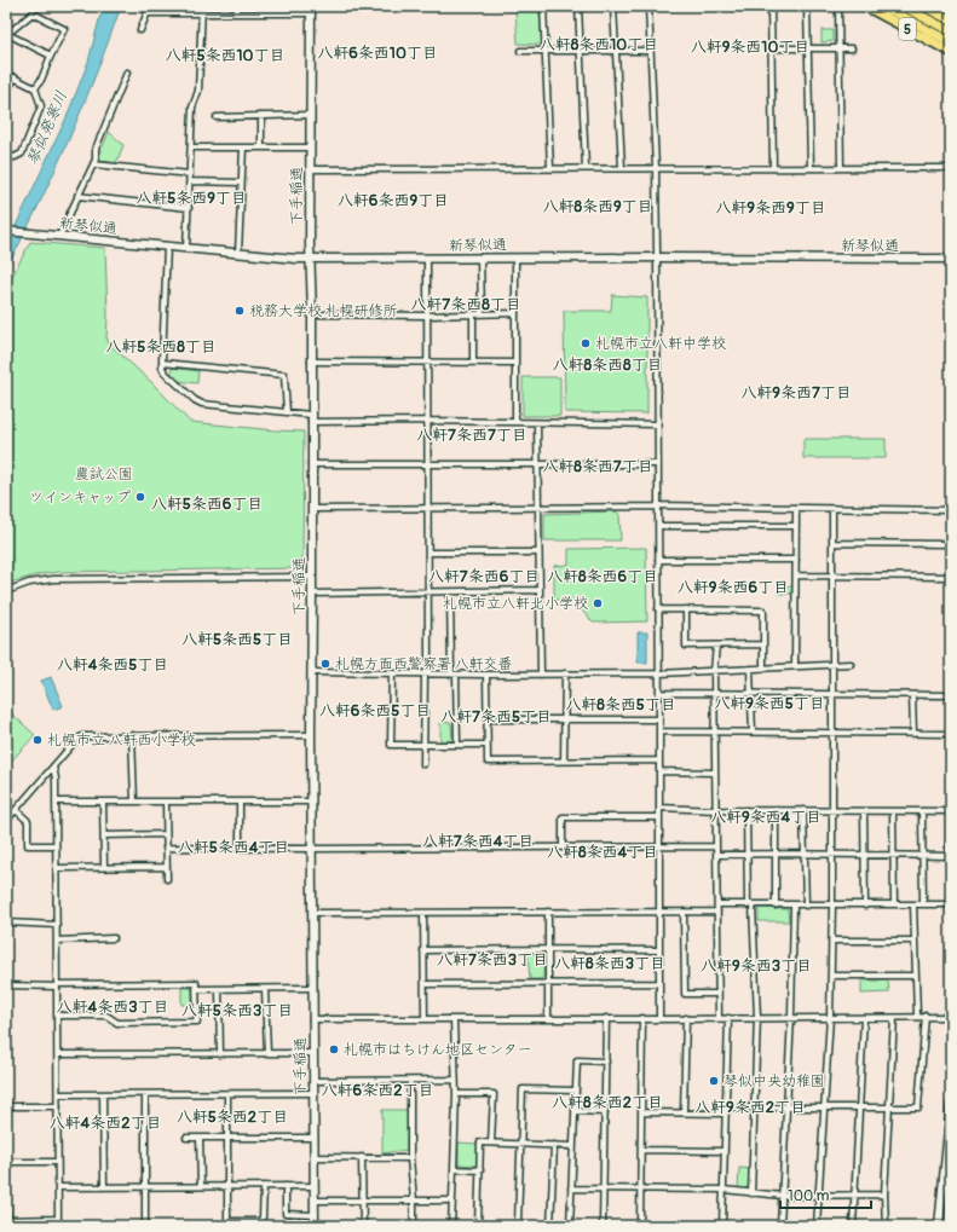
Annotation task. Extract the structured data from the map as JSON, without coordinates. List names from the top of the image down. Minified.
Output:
{"streets":{"highway":["5"],"main road":["下手稲通","新琴似通"]},"crossings":[["下手稲通","新琴似通"]],"districts":["八軒8条西10丁目","八軒9条西10丁目","八軒6条西10丁目","八軒5条西10丁目","八軒5条西9丁目","八軒6条西9丁目","八軒8条西9丁目","八軒9条西9丁目","八軒7条西8丁目","八軒5条西8丁目","八軒8条西8丁目","八軒9条西7丁目","八軒7条西7丁目","八軒8条西7丁目","八軒5条西6丁目","八軒7条西6丁目","八軒8条西6丁目","八軒9条西6丁目","八軒5条西5丁目","八軒4条西5丁目","八軒9条西5丁目","八軒8条西5丁目","八軒6条西5丁目","八軒7条西5丁目","八軒9条西4丁目","八軒7条西4丁目","八軒5条西4丁目","八軒8条西4丁目","八軒7条西3丁目","八軒8条西3丁目","八軒9条西3丁目","八軒4条西3丁目","八軒5条西3丁目","八軒6条西2丁目","八軒8条西2丁目","八軒9条西2丁目","八軒5条西2丁目","八軒4条西2丁目"],"water":["琴似発寒川"],"parks":["農試公園"],"places":["税務大学校 札幌研修所","札幌市立八軒中学校","ツインキャップ","札幌市立八軒北小学校","札幌方面西警察署 八軒交番","札幌市立 八軒西小学校","札幌市はちけん地区センター","琴似中央幼稚園"],"scale_bar":"100 m"}
